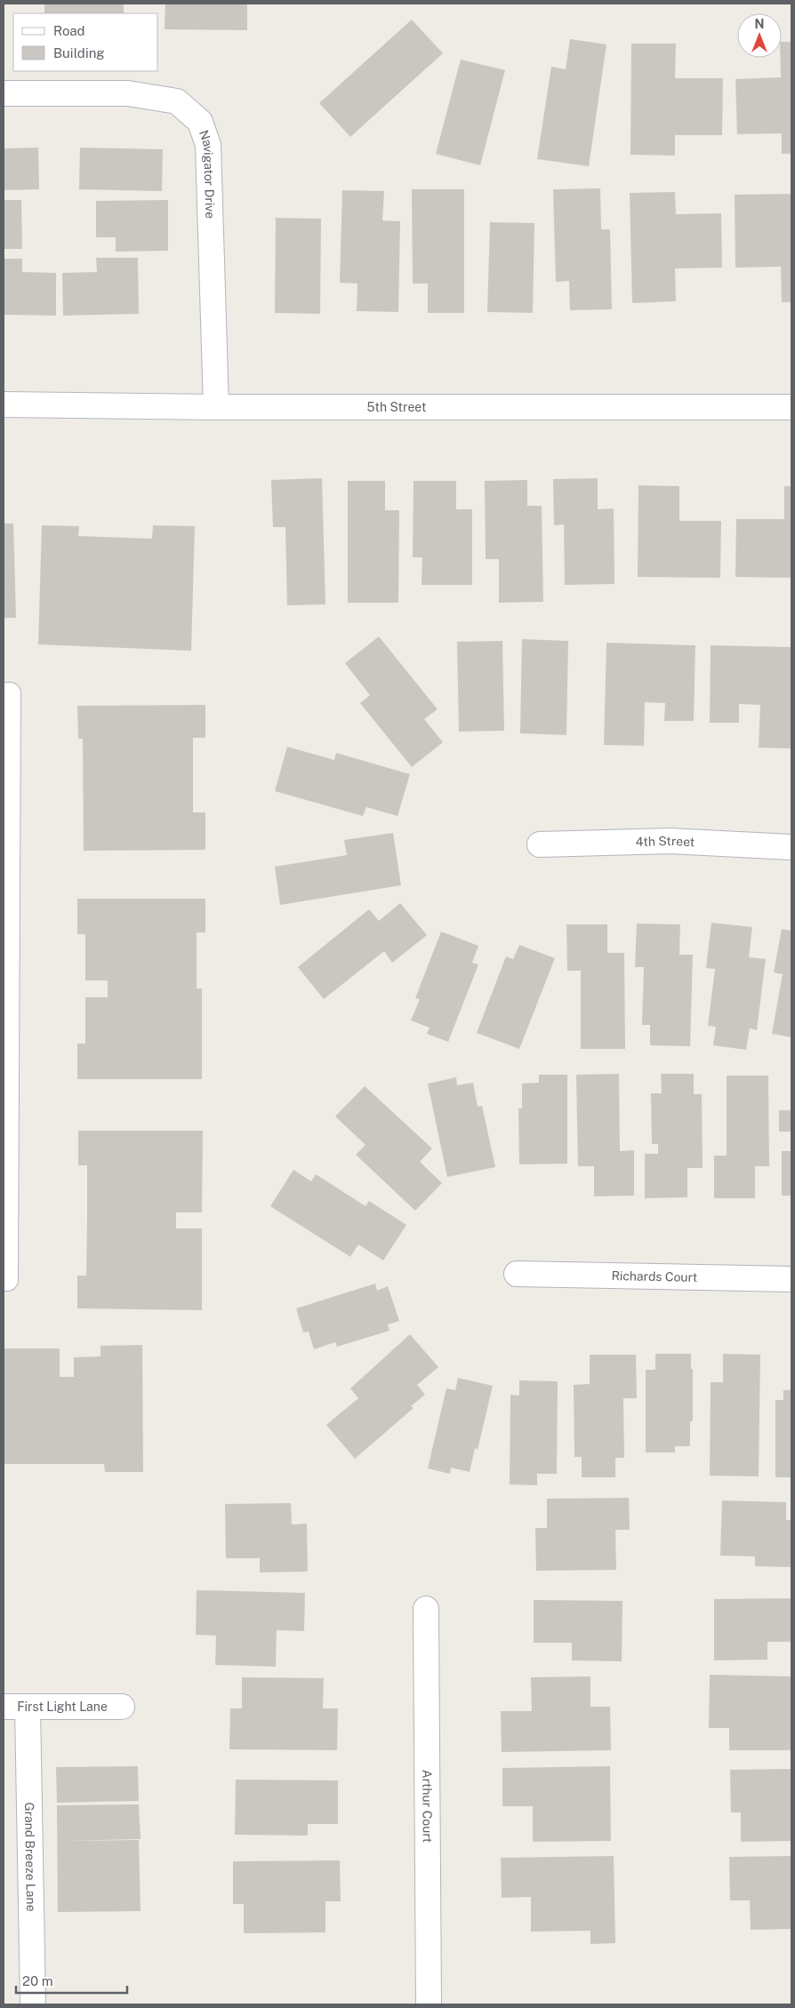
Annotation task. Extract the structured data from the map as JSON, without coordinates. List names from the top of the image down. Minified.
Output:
{"streets":{"street":["Navigator Drive","5th Street","4th Street","Richards Court","First Light Lane","Arthur Court","Grand Breeze Lane"]},"crossings":[["Navigator Drive","5th Street"],["First Light Lane","Grand Breeze Lane"]],"legend":["Road","Building"],"scale_bar":"20 m","north":"top"}
